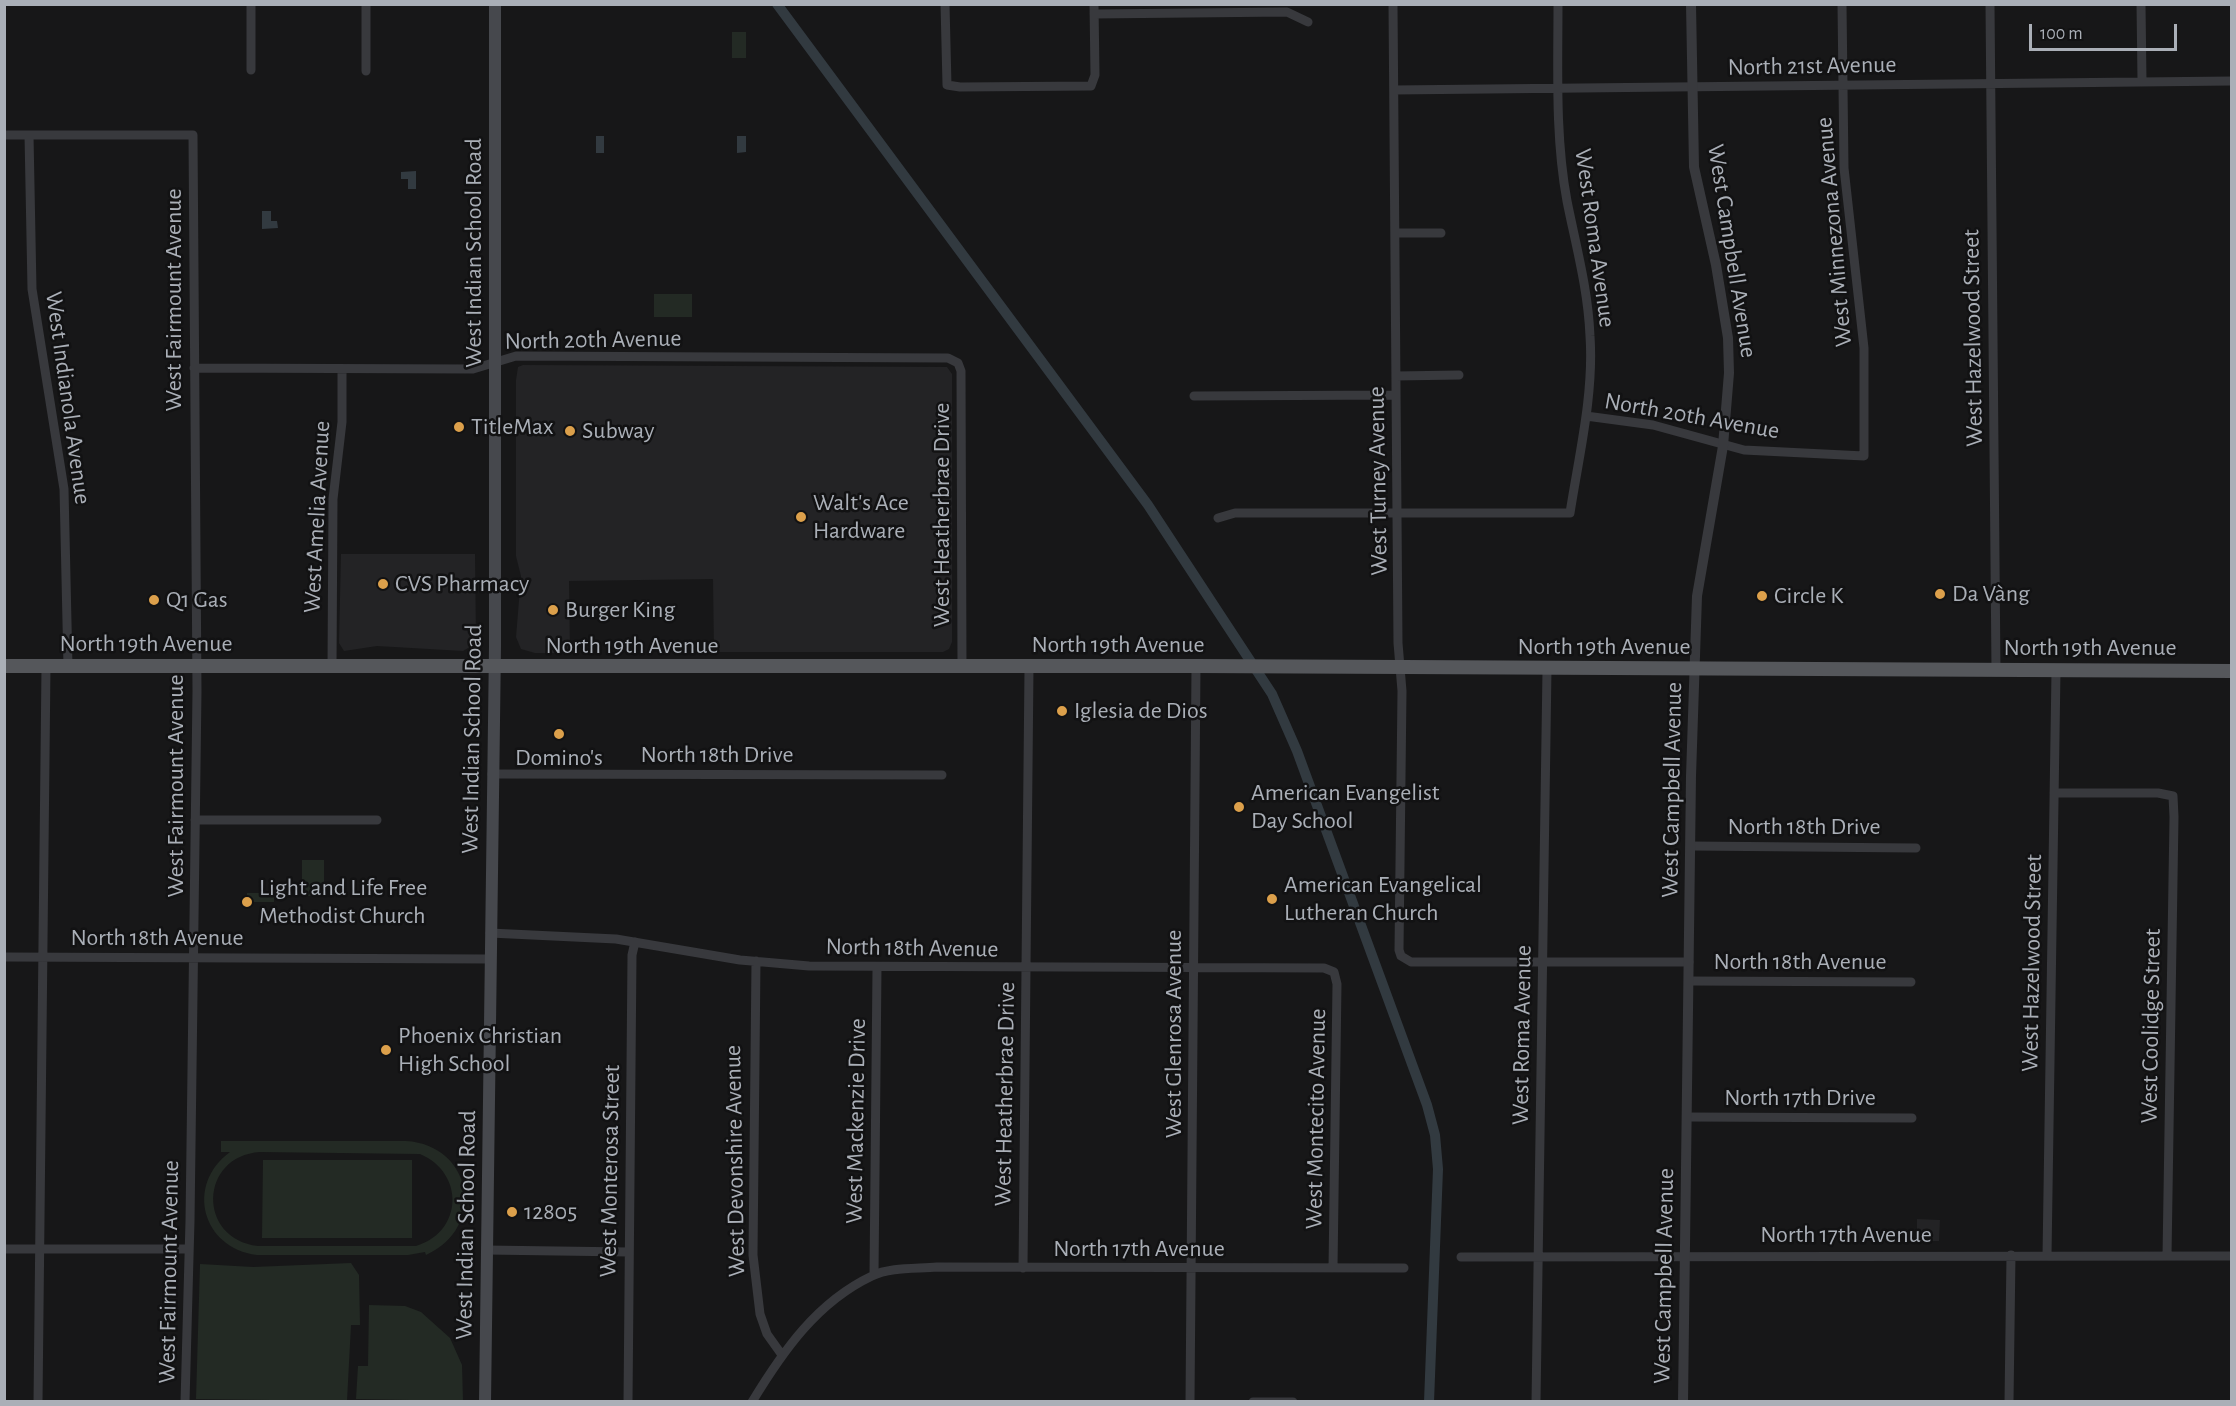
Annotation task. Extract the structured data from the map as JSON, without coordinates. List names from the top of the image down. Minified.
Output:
{"streets":{"main road":["West Indian School Road","North 19th Avenue"],"street":["North 21st Avenue","West Minnezona Avenue","West Roma Avenue","West Campbell Avenue","West Fairmount Avenue","West Hazelwood Street","North 20th Avenue","West Indianola Avenue","West Turney Avenue","West Heatherbrae Drive","West Amelia Avenue","North 18th Drive","North 18th Avenue","West Coolidge Street","West Glenrosa Avenue","North 17th Drive","West Montecito Avenue","West Mackenzie Drive","West Devonshire Avenue","West Monterosa Street","North 17th Avenue"]},"crossings":[["North 21st Avenue","West Minnezona Avenue"],["North 21st Avenue","West Roma Avenue"],["North 21st Avenue","West Campbell Avenue"],["North 21st Avenue","West Hazelwood Street"],["North 21st Avenue","West Turney Avenue"],["West Minnezona Avenue","North 20th Avenue"],["West Roma Avenue","North 20th Avenue"],["West Roma Avenue","West Turney Avenue"],["West Roma Avenue","North 19th Avenue"],["West Roma Avenue","North 18th Avenue"],["West Roma Avenue","North 17th Avenue"],["West Campbell Avenue","North 20th Avenue"],["West Campbell Avenue","North 19th Avenue"],["West Campbell Avenue","North 18th Drive"],["West Campbell Avenue","North 18th Avenue"],["West Campbell Avenue","North 17th Drive"],["West Campbell Avenue","North 17th Avenue"],["West Indian School Road","North 20th Avenue"],["West Indian School Road","North 19th Avenue"],["West Indian School Road","North 18th Drive"],["West Indian School Road","North 18th Avenue"],["West Fairmount Avenue","North 20th Avenue"],["West Fairmount Avenue","West Indianola Avenue"],["West Fairmount Avenue","North 19th Avenue"],["West Fairmount Avenue","North 18th Avenue"],["West Hazelwood Street","North 19th Avenue"],["West Hazelwood Street","West Coolidge Street"],["West Hazelwood Street","North 17th Avenue"],["North 20th Avenue","West Heatherbrae Drive"],["North 20th Avenue","West Amelia Avenue"],["West Indianola Avenue","North 19th Avenue"],["West Turney Avenue","North 19th Avenue"],["West Turney Avenue","North 18th Avenue"],["West Heatherbrae Drive","North 19th Avenue"],["West Heatherbrae Drive","North 18th Avenue"],["West Heatherbrae Drive","North 17th Avenue"],["West Amelia Avenue","North 19th Avenue"],["North 19th Avenue","West Glenrosa Avenue"],["North 18th Avenue","West Glenrosa Avenue"],["North 18th Avenue","West Montecito Avenue"],["North 18th Avenue","West Mackenzie Drive"],["North 18th Avenue","West Devonshire Avenue"],["North 18th Avenue","West Monterosa Street"],["West Coolidge Street","North 17th Avenue"],["West Glenrosa Avenue","North 17th Avenue"],["West Montecito Avenue","North 17th Avenue"],["West Mackenzie Drive","North 17th Avenue"]],"places":["TitleMax","Subway","Walt's Ace Hardware","CVS Pharmacy","Da Vàng","Circle K","Q1 Gas","Burger King","Iglesia de Dios","Domino's","American Evangelist Day School","American Evangelical Lutheran Church","Light and Life Free Methodist Church","Phoenix Christian High School","12805"],"scale_bar":"100 m"}
